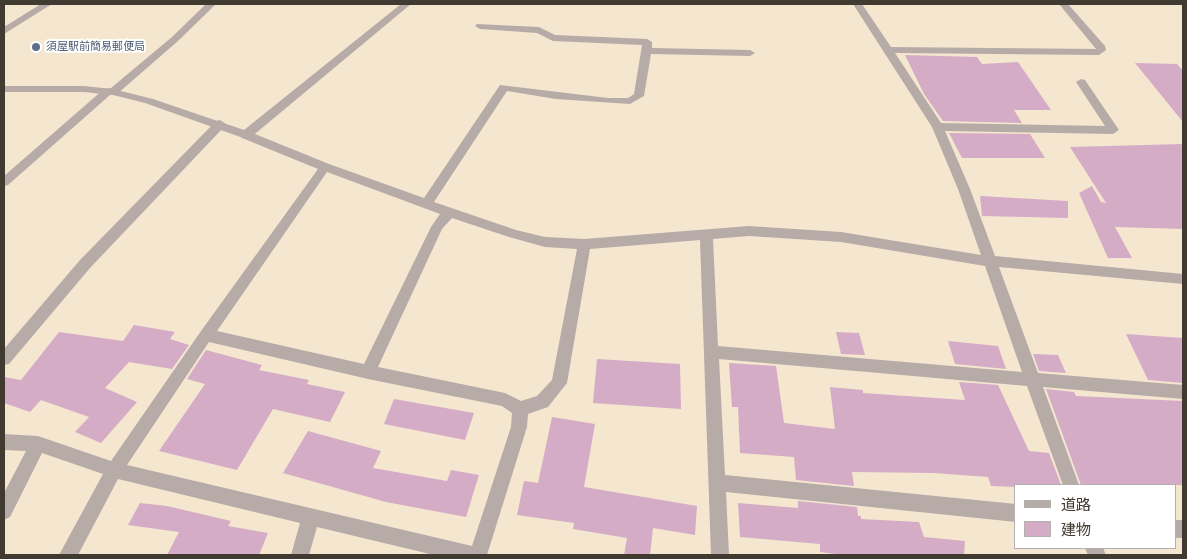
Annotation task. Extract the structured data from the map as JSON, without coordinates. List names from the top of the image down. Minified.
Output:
{"places":["須屋駅前簡易郵便局"],"legend":["道路","建物"]}
